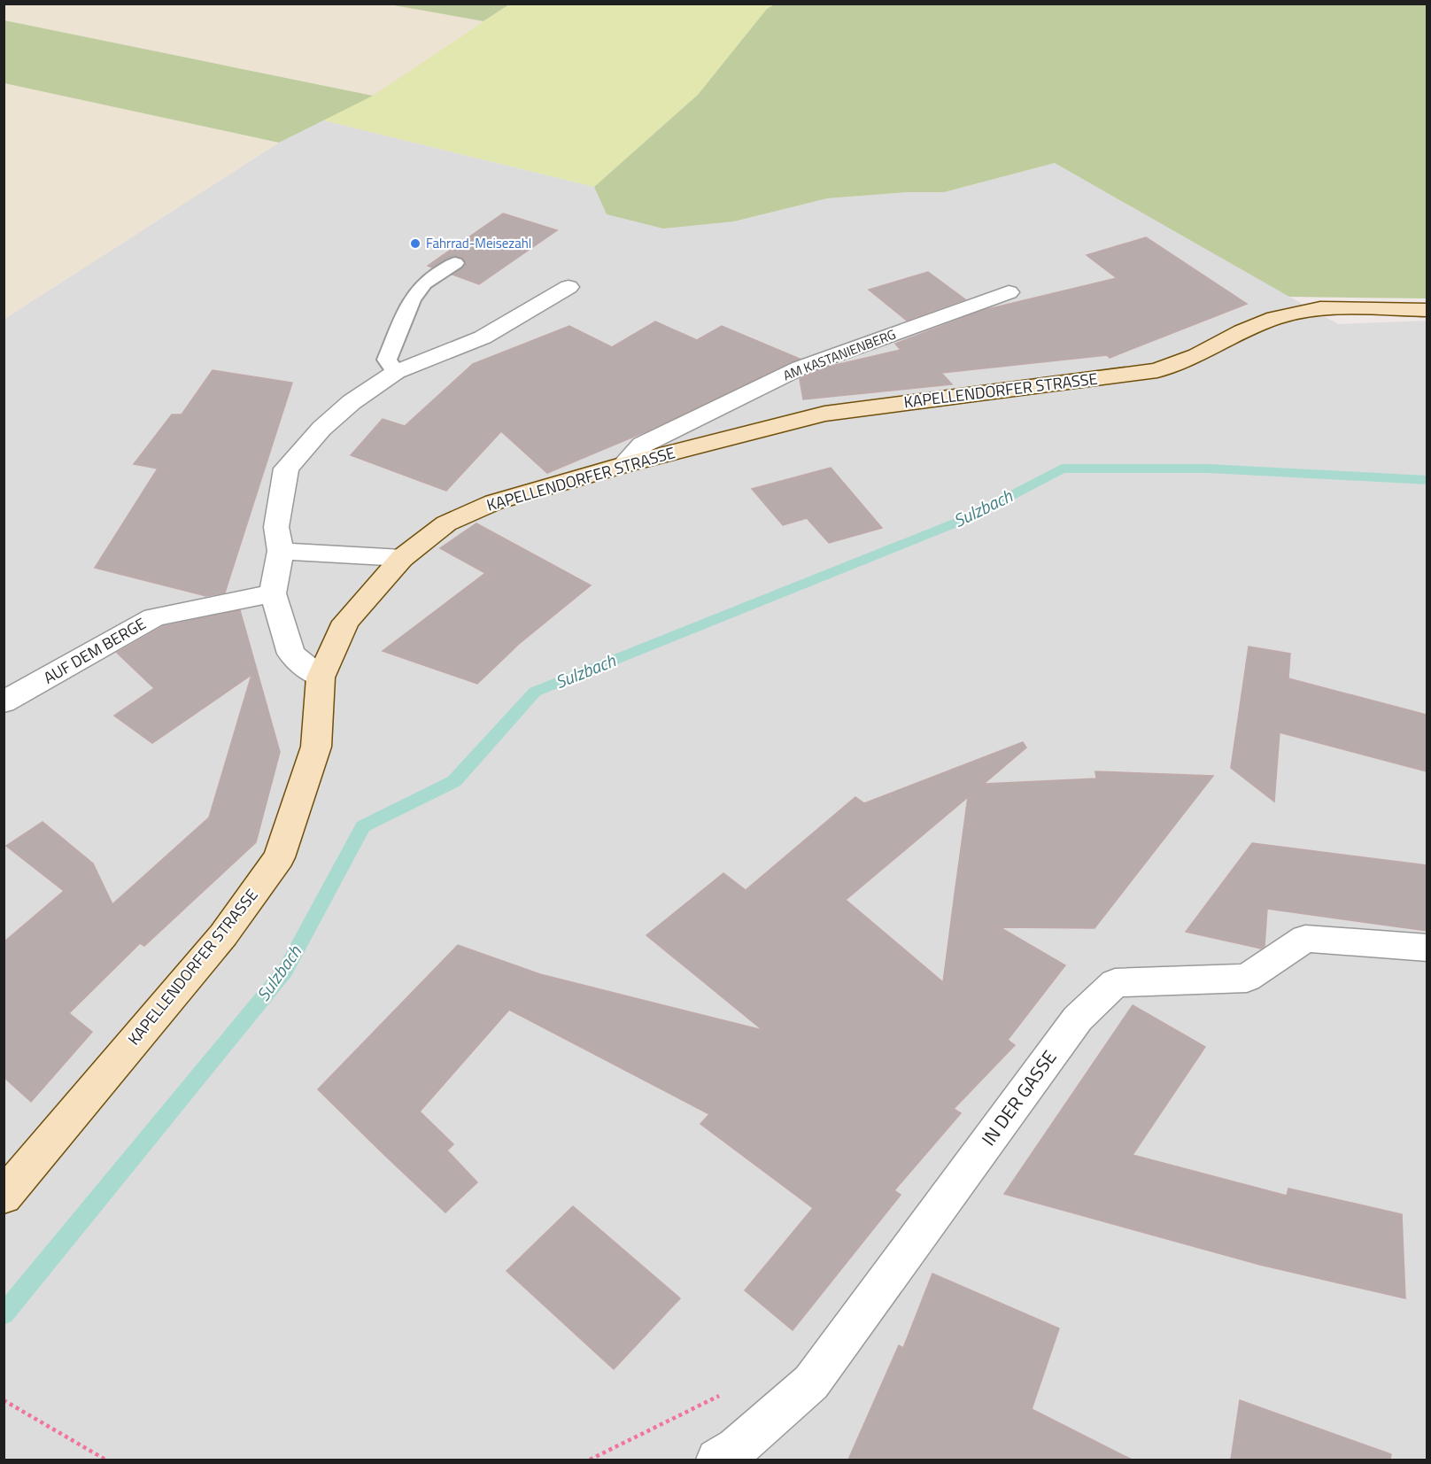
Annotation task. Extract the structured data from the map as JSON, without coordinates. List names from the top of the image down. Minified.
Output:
{"streets":{"street":["AM KASTANIENBERG","KAPELLENDORFER STRASSE","AUF DEM BERGE","IN DER GASSE"]},"crossings":[["AM KASTANIENBERG","KAPELLENDORFER STRASSE"]],"water":["Sulzbach"],"places":["Fahrrad-Meisezahl"]}
